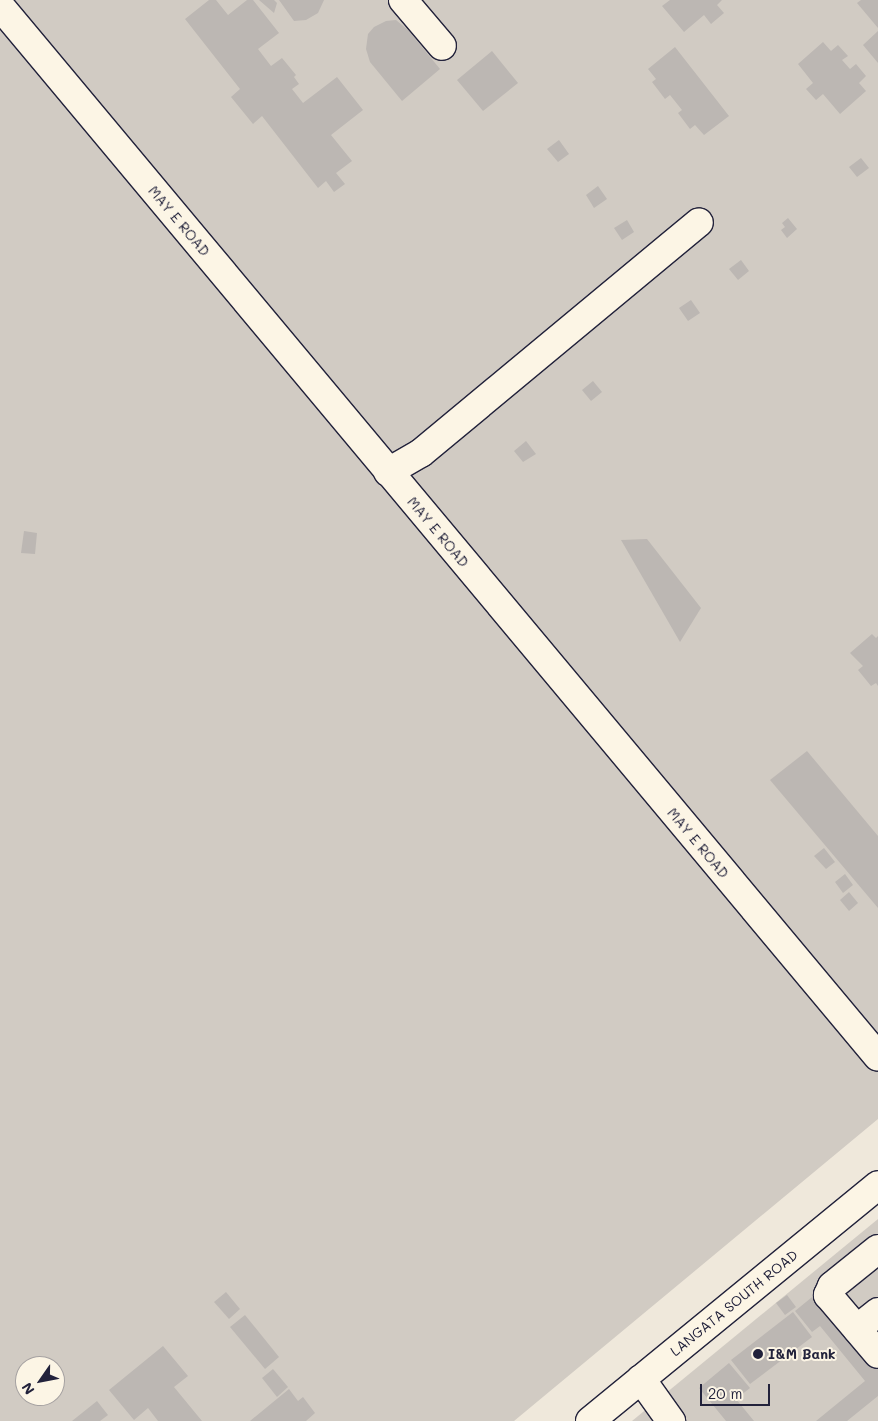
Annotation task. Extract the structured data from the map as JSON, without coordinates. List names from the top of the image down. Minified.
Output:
{"streets":{"street":["MAY E ROAD","LANGATA SOUTH ROAD"]},"places":["I&M Bank"],"scale_bar":"20 m","north":"bottom left"}
